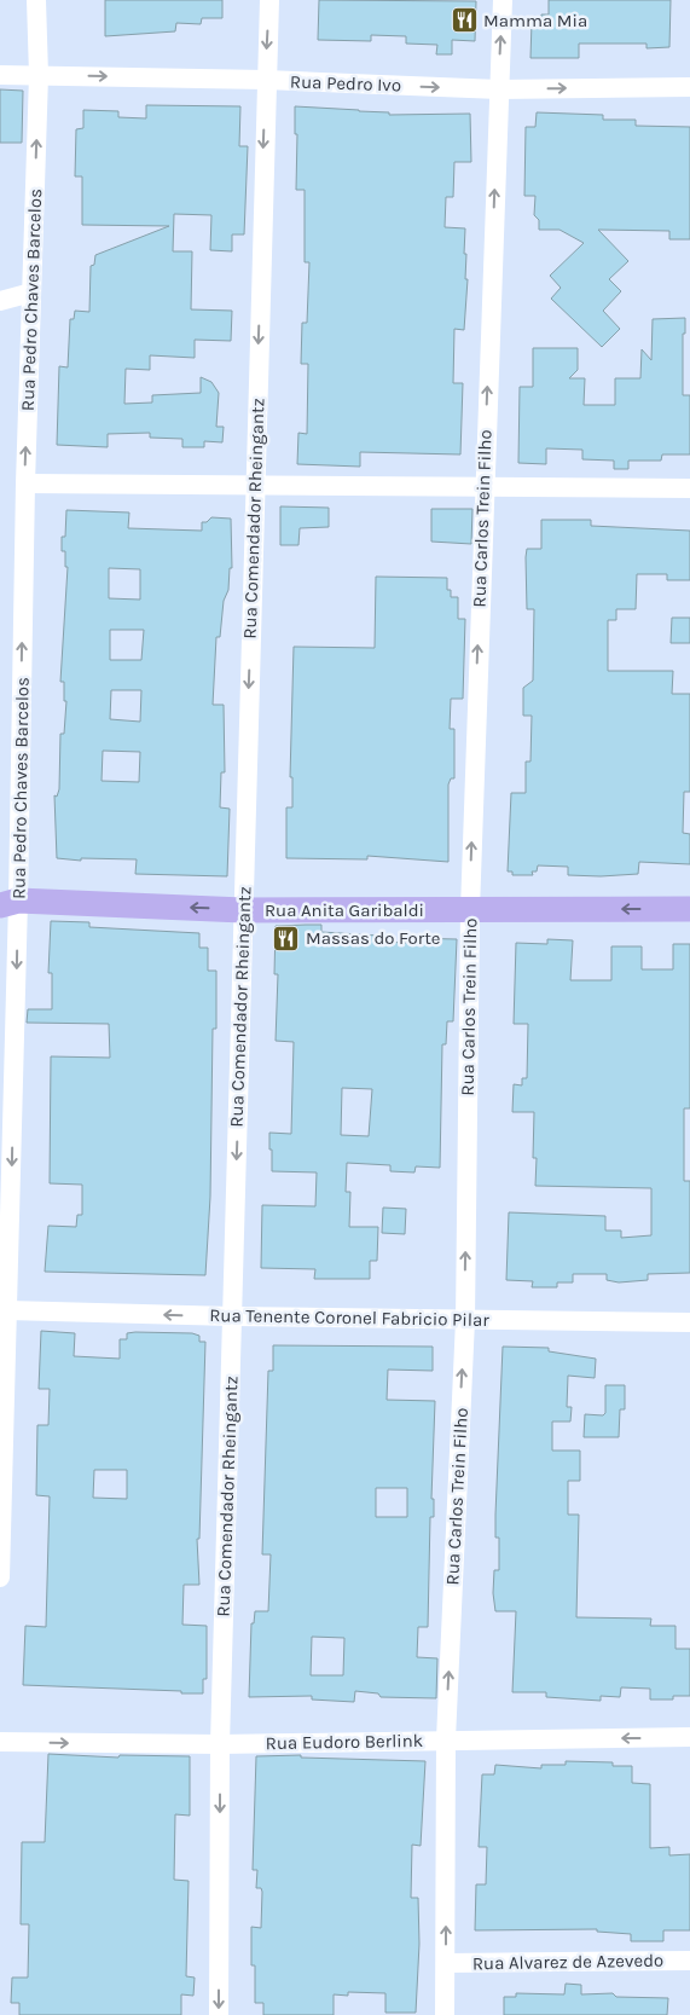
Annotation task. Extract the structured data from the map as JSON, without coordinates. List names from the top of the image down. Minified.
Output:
{"streets":{"main road":["Rua Anita Garibaldi"],"street":["Rua Pedro Ivo","Rua Pedro Chaves Barcelos","Rua Comendador Rheingantz","Rua Carlos Trein Filho","Rua Tenente Coronel Fabricio Pilar","Rua Eudoro Berlink","Rua Alvarez de Azevedo"]},"crossings":[["Rua Pedro Ivo","Rua Pedro Chaves Barcelos"],["Rua Pedro Ivo","Rua Comendador Rheingantz"],["Rua Pedro Ivo","Rua Carlos Trein Filho"],["Rua Pedro Chaves Barcelos","Rua Anita Garibaldi"],["Rua Pedro Chaves Barcelos","Rua Tenente Coronel Fabricio Pilar"],["Rua Comendador Rheingantz","Rua Anita Garibaldi"],["Rua Comendador Rheingantz","Rua Tenente Coronel Fabricio Pilar"],["Rua Comendador Rheingantz","Rua Eudoro Berlink"],["Rua Carlos Trein Filho","Rua Anita Garibaldi"],["Rua Carlos Trein Filho","Rua Tenente Coronel Fabricio Pilar"],["Rua Carlos Trein Filho","Rua Eudoro Berlink"],["Rua Carlos Trein Filho","Rua Alvarez de Azevedo"]],"one_way":["Rua Pedro Ivo","Rua Comendador Rheingantz","Rua Carlos Trein Filho","Rua Anita Garibaldi"],"places":{"restaurant":["Mamma Mia","Massas do Forte"]}}
